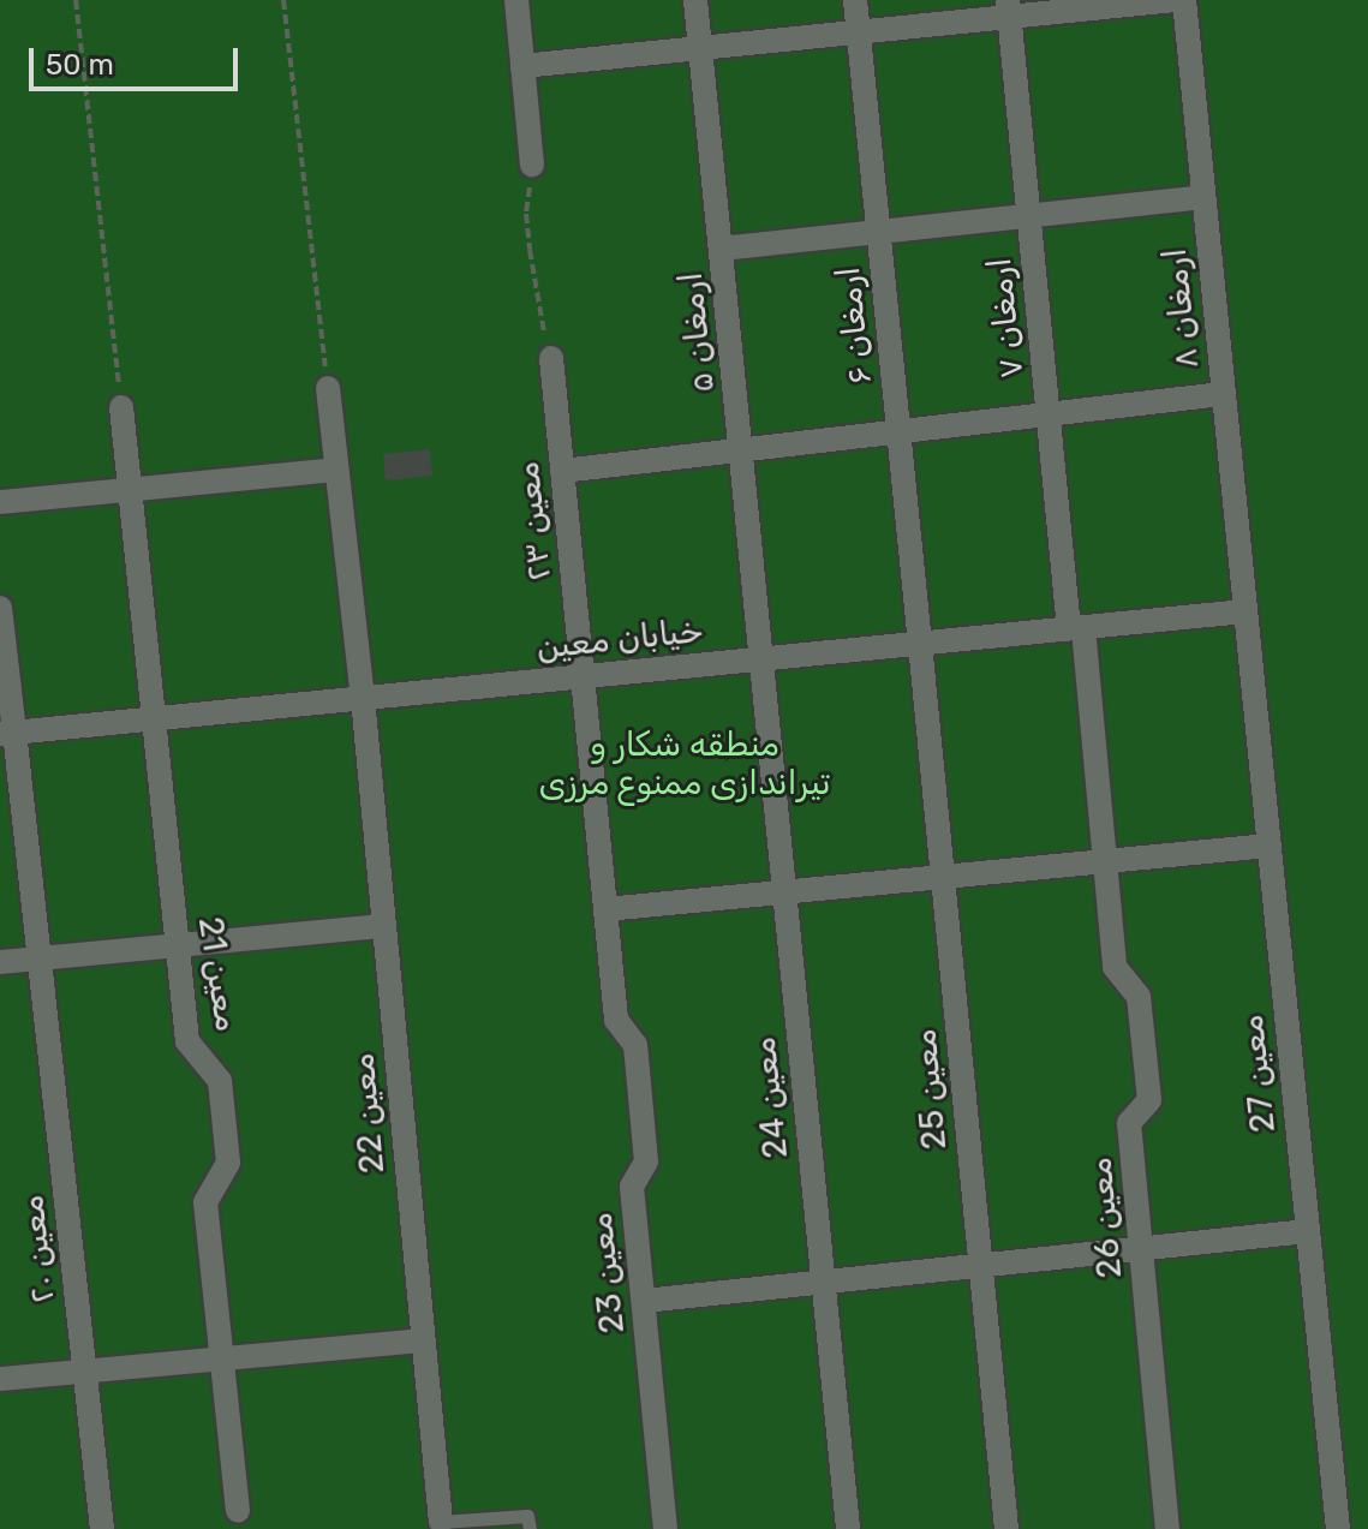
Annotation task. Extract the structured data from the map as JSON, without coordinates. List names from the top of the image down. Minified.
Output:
{"streets":{"street":["ارمغان ۸","ارمغان ۷","ارمغان ۶","ارمغان ۵","معین ۲۳","خیابان معین","معین 21","معین 27","معین 25","معین 24","معین 22","معین 26","معین ۲۰","معین 23"]},"crossings":[["ارمغان ۸","خیابان معین"],["ارمغان ۸","معین 27"],["ارمغان ۷","خیابان معین"],["ارمغان ۷","معین 26"],["ارمغان ۶","خیابان معین"],["ارمغان ۶","معین 25"],["ارمغان ۵","خیابان معین"],["ارمغان ۵","معین 24"],["معین ۲۳","خیابان معین"],["معین ۲۳","معین 23"],["خیابان معین","معین 21"],["خیابان معین","معین 27"],["خیابان معین","معین 25"],["خیابان معین","معین 24"],["خیابان معین","معین 22"],["خیابان معین","معین 26"],["خیابان معین","معین ۲۰"],["خیابان معین","معین 23"]],"parks":["منطقه شکار و تیراندازی ممنوع مرزی"],"scale_bar":"50 m"}
